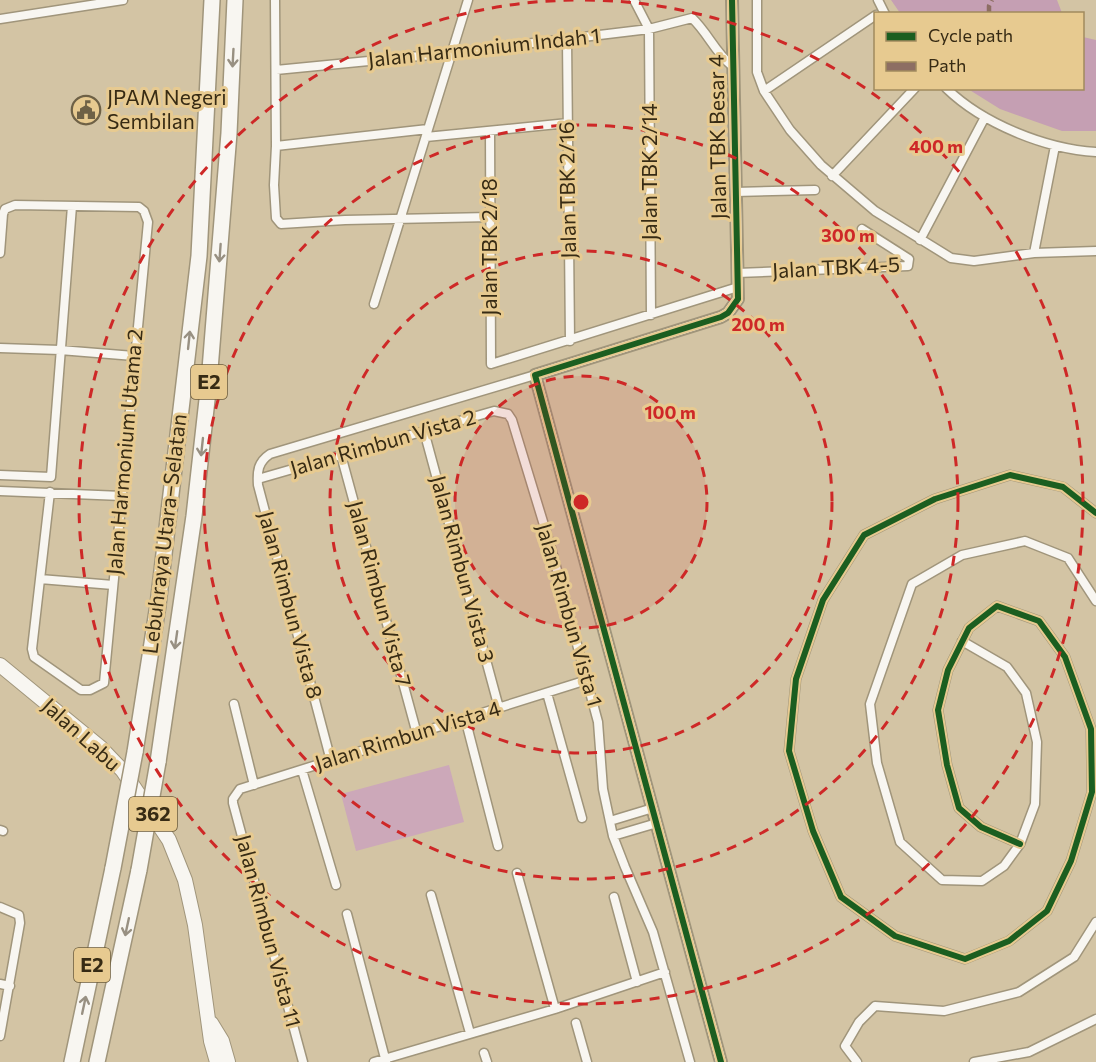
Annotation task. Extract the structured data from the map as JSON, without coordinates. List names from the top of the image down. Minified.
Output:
{"streets":{"highway":["E2","Lebuhraya Utara–Selatan"],"main road":["Jalan Labu","362"],"street":["Jalan Harmonium Indah 1","Jalan TBK Besar 4","Jalan TBK 2/14","Jalan TBK 2/16","Jalan TBK 2/18","Jalan TBK 4-5","Jalan Rimbun Vista 2","Jalan Harmonium Utama 2","Jalan Rimbun Vista 3","Jalan Rimbun Vista 7","Jalan Rimbun Vista 8","Jalan Rimbun Vista 1","Jalan Rimbun Vista 4","Jalan Rimbun Vista 11"]},"crossings":[["Jalan Harmonium Indah 1","Jalan TBK Besar 4"],["Jalan Harmonium Indah 1","Jalan TBK 2/14"],["Jalan Harmonium Indah 1","Jalan TBK 2/16"],["Jalan TBK Besar 4","Jalan TBK 4-5"],["Jalan TBK 2/16","Jalan TBK 2/18"],["Jalan Rimbun Vista 2","Jalan Rimbun Vista 3"],["Jalan Rimbun Vista 2","Jalan Rimbun Vista 7"],["Jalan Rimbun Vista 2","Jalan Rimbun Vista 8"],["Jalan Rimbun Vista 2","Jalan Rimbun Vista 1"],["Jalan Rimbun Vista 3","Jalan Rimbun Vista 4"],["Jalan Rimbun Vista 7","Jalan Rimbun Vista 4"],["Jalan Rimbun Vista 8","Jalan Rimbun Vista 4"],["Jalan Rimbun Vista 1","Jalan Rimbun Vista 4"],["Jalan Rimbun Vista 4","Jalan Rimbun Vista 11"]],"places":{"public building":["JPAM Negeri Sembilan"]},"legend":["Cycle path","Path"],"rings":["400 m","300 m","200 m","100 m"]}
